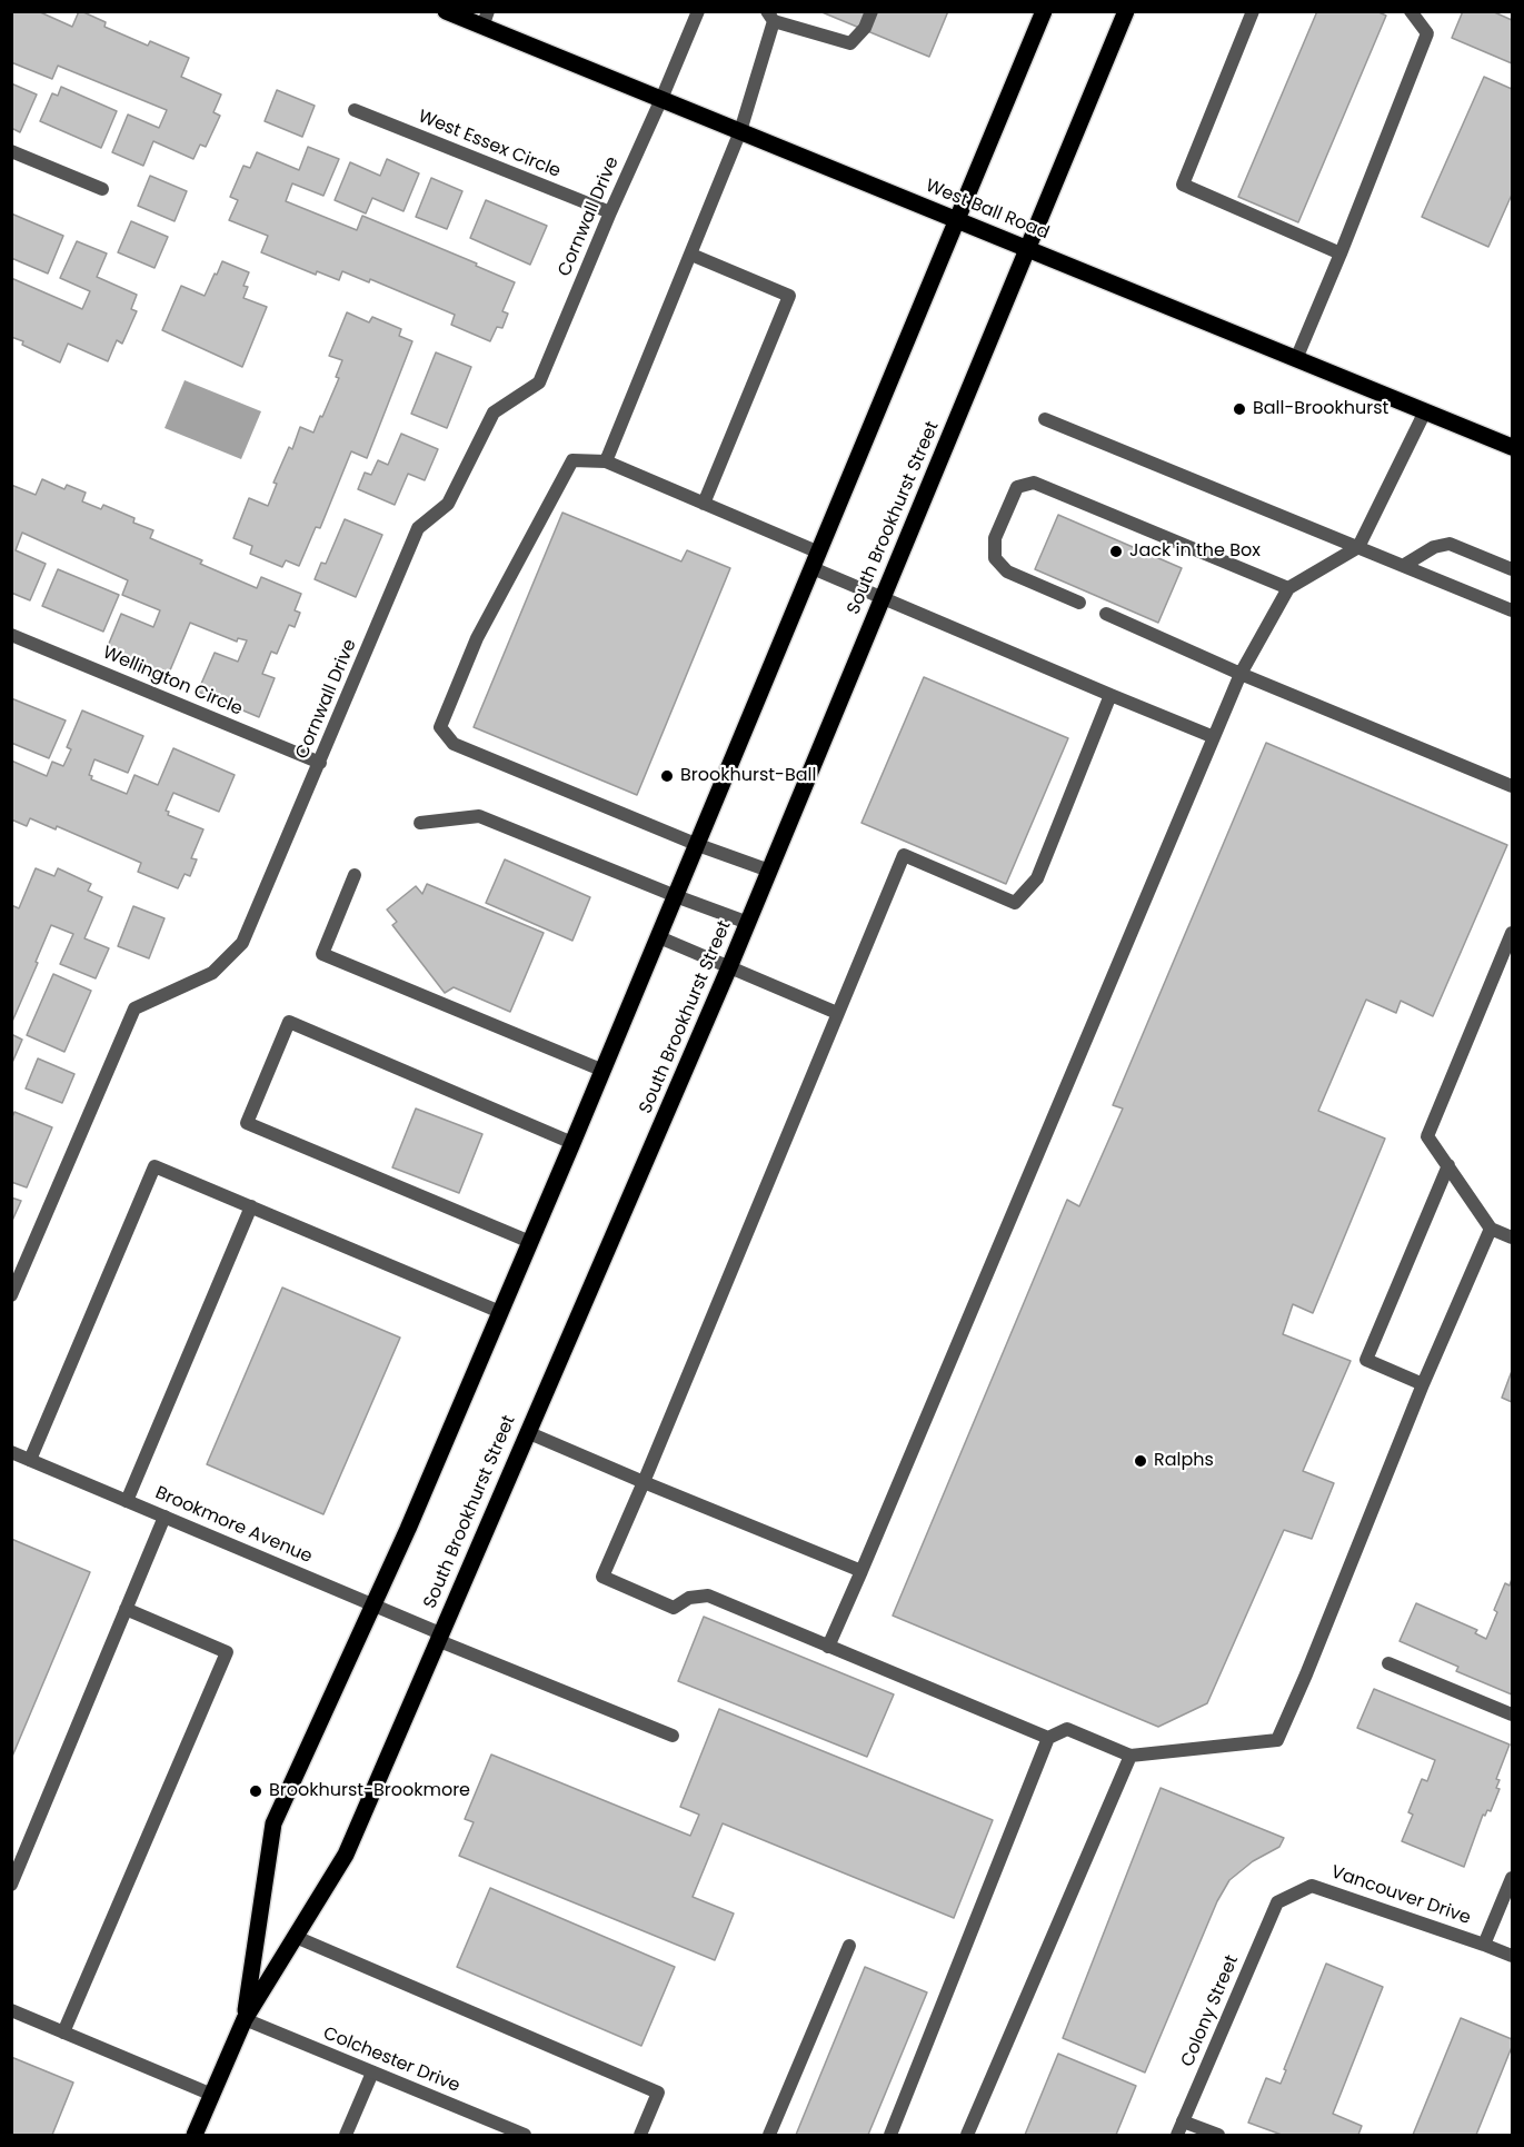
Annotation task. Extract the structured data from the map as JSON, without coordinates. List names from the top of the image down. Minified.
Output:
{"streets":{"main road":["West Ball Road","South Brookhurst Street"],"street":["West Essex Circle","Cornwall Drive","Wellington Circle","Brookmore Avenue","Vancouver Drive","Colony Street","Colchester Drive"]},"crossings":[["West Essex Circle","Cornwall Drive"],["West Ball Road","Cornwall Drive"],["West Ball Road","South Brookhurst Street"],["Cornwall Drive","Wellington Circle"],["South Brookhurst Street","Brookmore Avenue"],["South Brookhurst Street","Colchester Drive"],["Vancouver Drive","Colony Street"]],"places":["Ball-Brookhurst","Jack in the Box","Brookhurst-Ball","Ralphs","Brookhurst-Brookmore"]}
